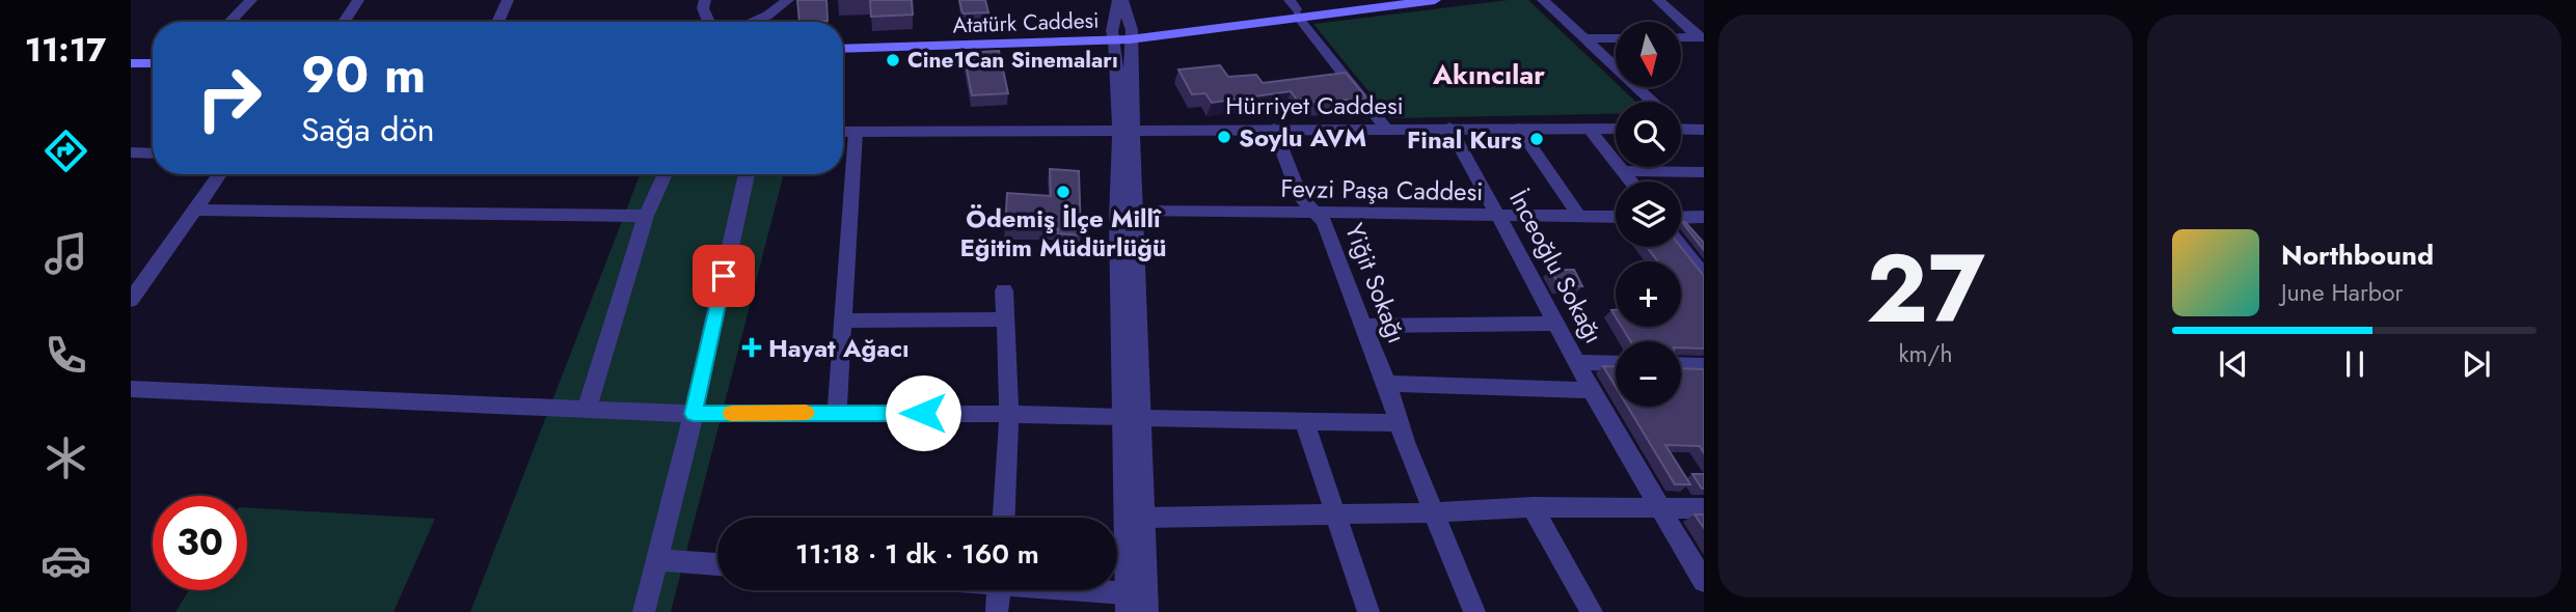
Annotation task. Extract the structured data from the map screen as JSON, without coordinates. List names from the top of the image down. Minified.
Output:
{"streets":{"main road":["Atatürk Caddesi"],"street":["Hürriyet Caddesi","Fevzi Paşa Caddesi","İnceoğlu Sokağı","Yiğit Sokağı"]},"crossings":[["Hürriyet Caddesi","İnceoğlu Sokağı"],["Hürriyet Caddesi","Yiğit Sokağı"],["Fevzi Paşa Caddesi","İnceoğlu Sokağı"],["Fevzi Paşa Caddesi","Yiğit Sokağı"]],"districts":["Akıncılar"],"places":{"other":["Cine1Can Sinemaları","Soylu AVM","Final Kurs","Ödemiş İlçe Millî Eğitim Müdürlüğü"],"health":["Hayat Ağacı"]},"north":"bottom","page":{"tabs":"11:17","tile":["27","km/h"],"map_buttons":["+","−"],"turn":["90 m","Sağa dön"],"song":["Northbound","June Harbor"],"limit":"30","trip":"11:18 · 1 dk · 160 m"}}
